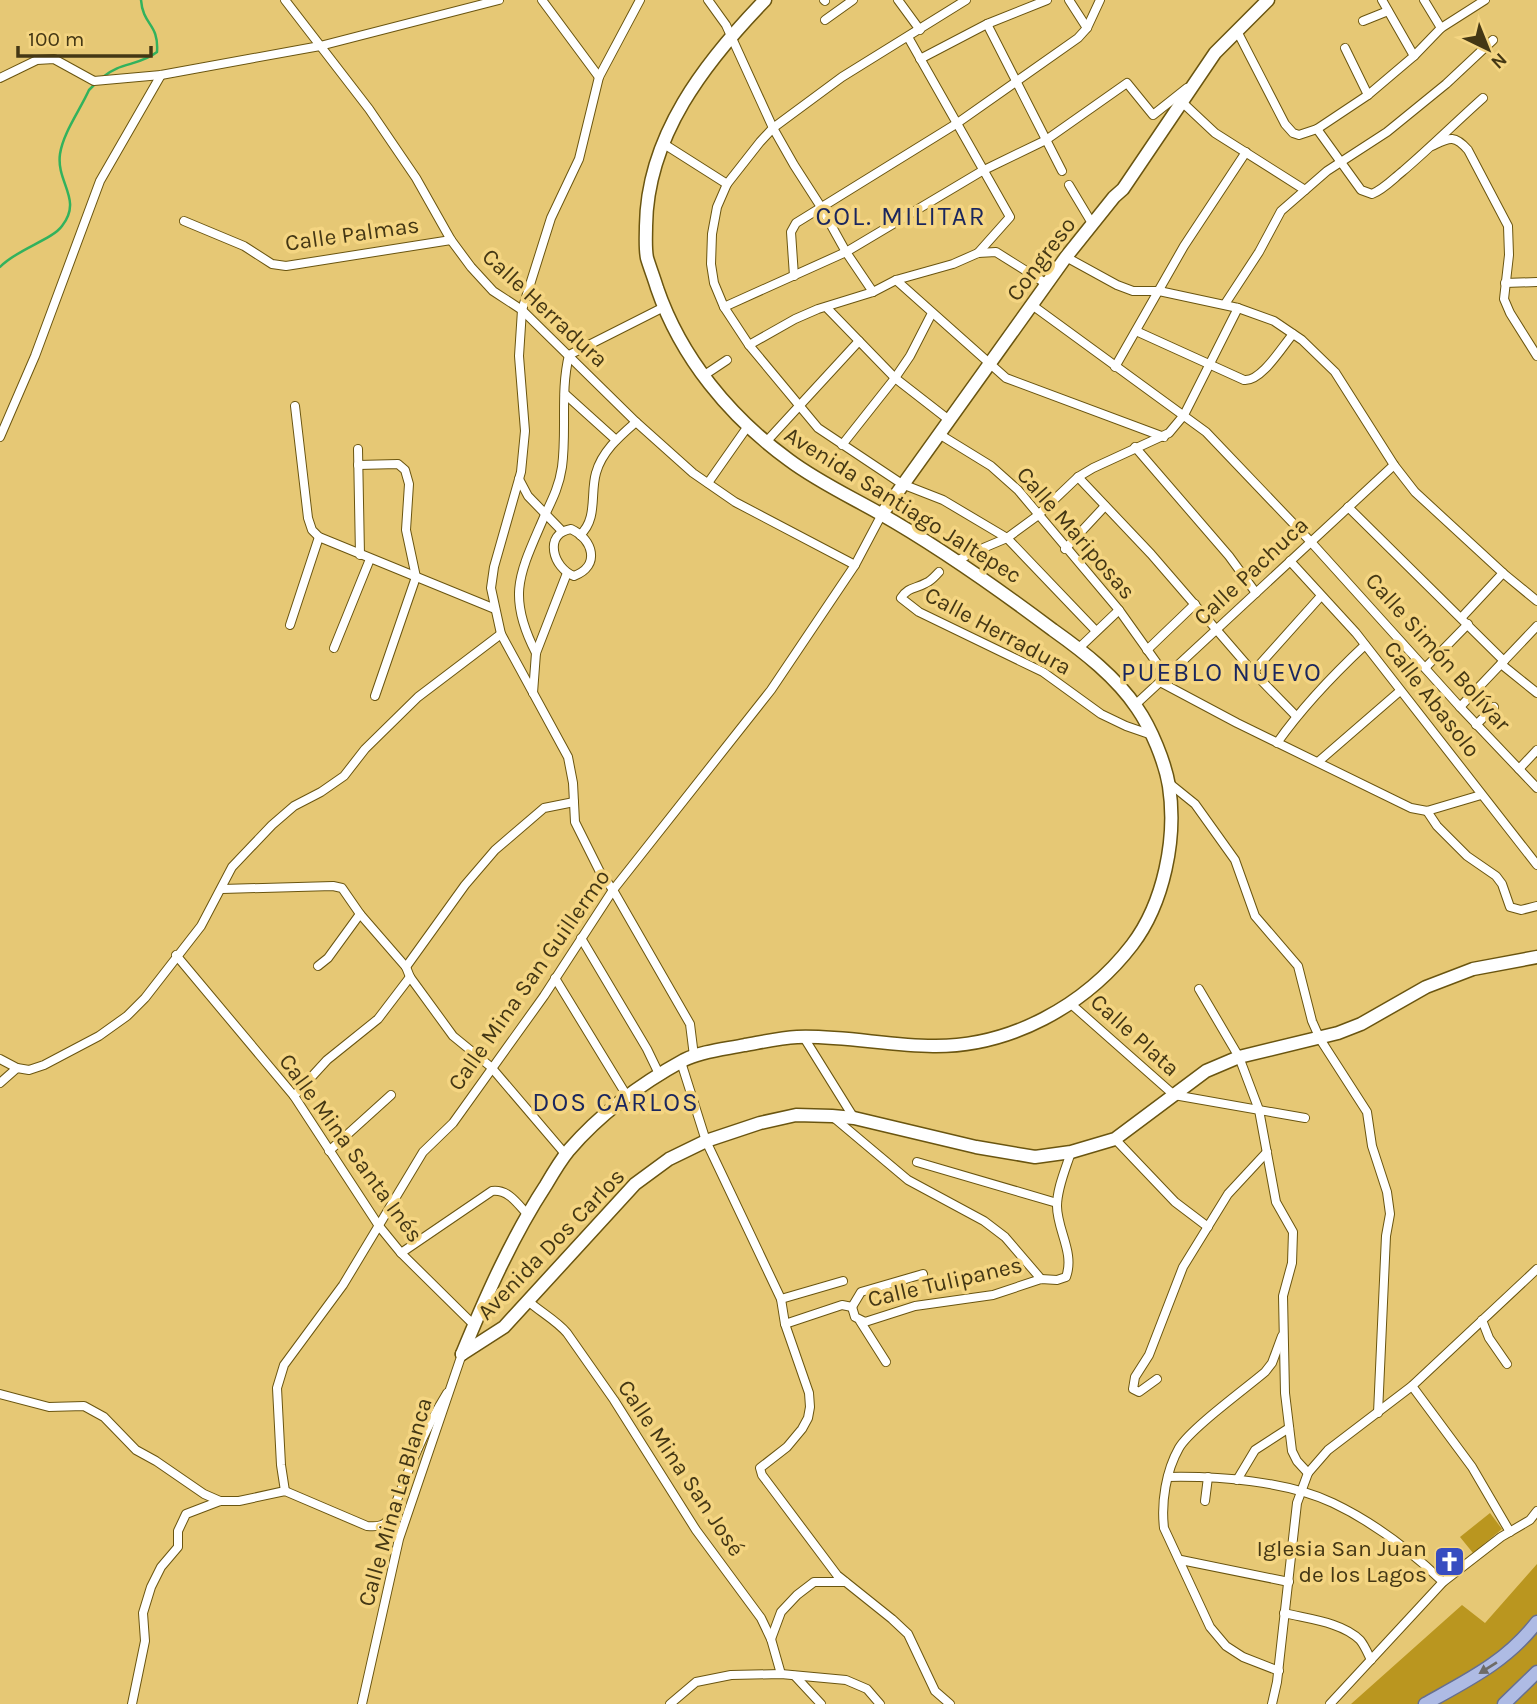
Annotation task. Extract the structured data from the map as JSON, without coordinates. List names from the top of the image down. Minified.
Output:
{"streets":{"street":["Calle Palmas","Congreso","Calle Herradura","Avenida Santiago Jaltepec","Calle Mariposas","Calle Pachuca","Calle Simón Bolívar","Calle Abasolo","Calle Mina San Guillermo","Calle Plata","Calle Mina Santa Inés","Avenida Dos Carlos","Calle Tulipanes","Calle Mina San José","Calle Mina La Blanca"]},"crossings":[["Calle Palmas","Calle Herradura"],["Congreso","Avenida Santiago Jaltepec"],["Congreso","Calle Mariposas"],["Congreso","Calle Simón Bolívar"],["Congreso","Calle Mina San Guillermo"],["Calle Herradura","Avenida Santiago Jaltepec"],["Calle Herradura","Calle Mina San Guillermo"],["Avenida Santiago Jaltepec","Calle Pachuca"],["Avenida Santiago Jaltepec","Calle Mina San Guillermo"],["Avenida Santiago Jaltepec","Calle Plata"],["Avenida Santiago Jaltepec","Calle Mina Santa Inés"],["Avenida Santiago Jaltepec","Avenida Dos Carlos"],["Avenida Santiago Jaltepec","Calle Mina La Blanca"],["Calle Mariposas","Calle Pachuca"],["Calle Pachuca","Calle Simón Bolívar"],["Calle Pachuca","Calle Abasolo"],["Calle Mina San Guillermo","Calle Mina Santa Inés"],["Avenida Dos Carlos","Calle Mina San José"],["Avenida Dos Carlos","Calle Mina La Blanca"]],"districts":["COL. MILITAR","PUEBLO NUEVO","DOS CARLOS"],"places":{"church":["Iglesia San Juan de los Lagos"]},"scale_bar":"100 m","north":"bottom right"}
